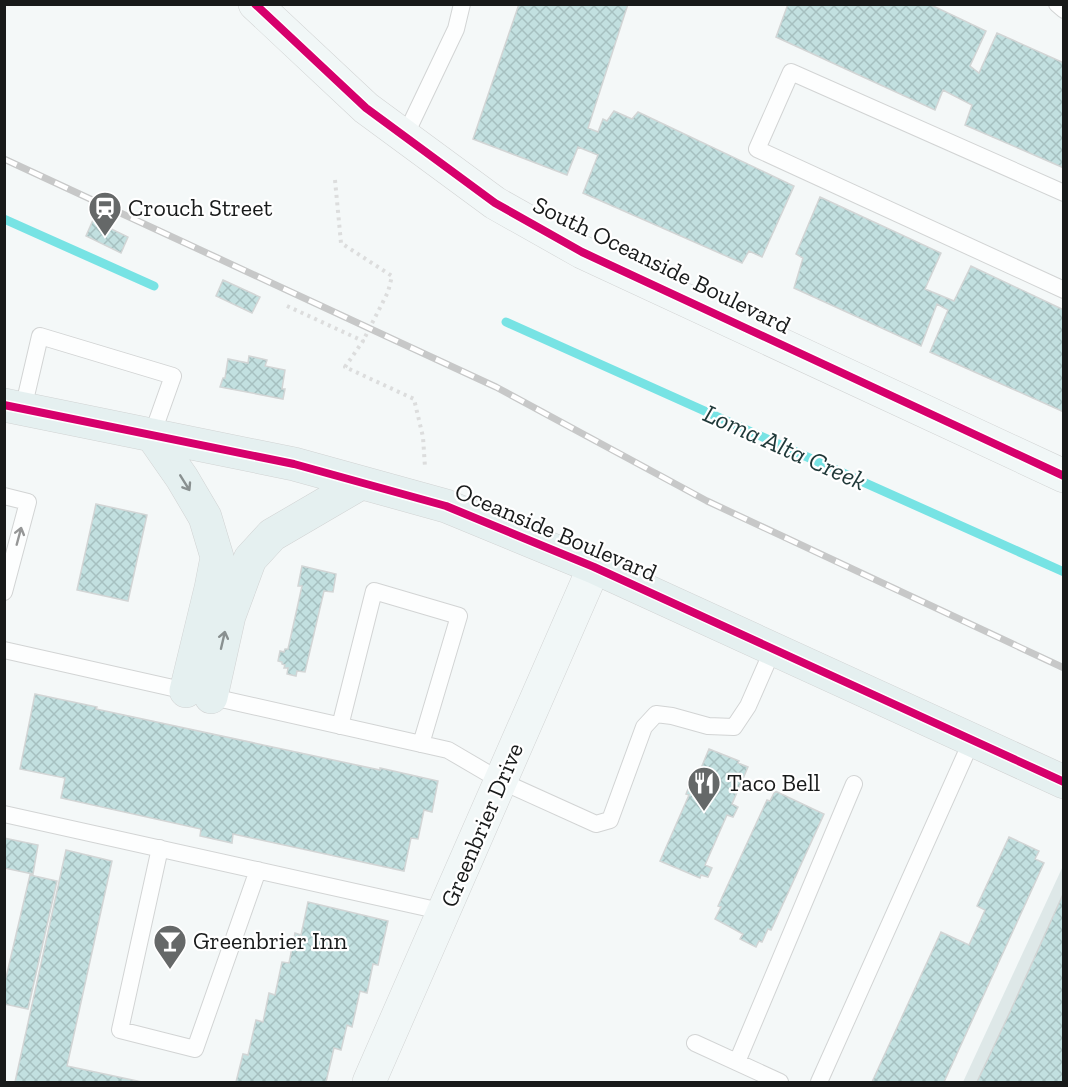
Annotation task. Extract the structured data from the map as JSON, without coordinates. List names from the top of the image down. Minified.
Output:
{"streets":{"main road":["Oceanside Boulevard"],"street":["South Oceanside Boulevard","Greenbrier Drive"]},"crossings":[["Oceanside Boulevard","Greenbrier Drive"]],"water":["Loma Alta Creek"],"places":{"station":["Crouch Street"],"restaurant":["Taco Bell"],"bar":["Greenbrier Inn"]}}
